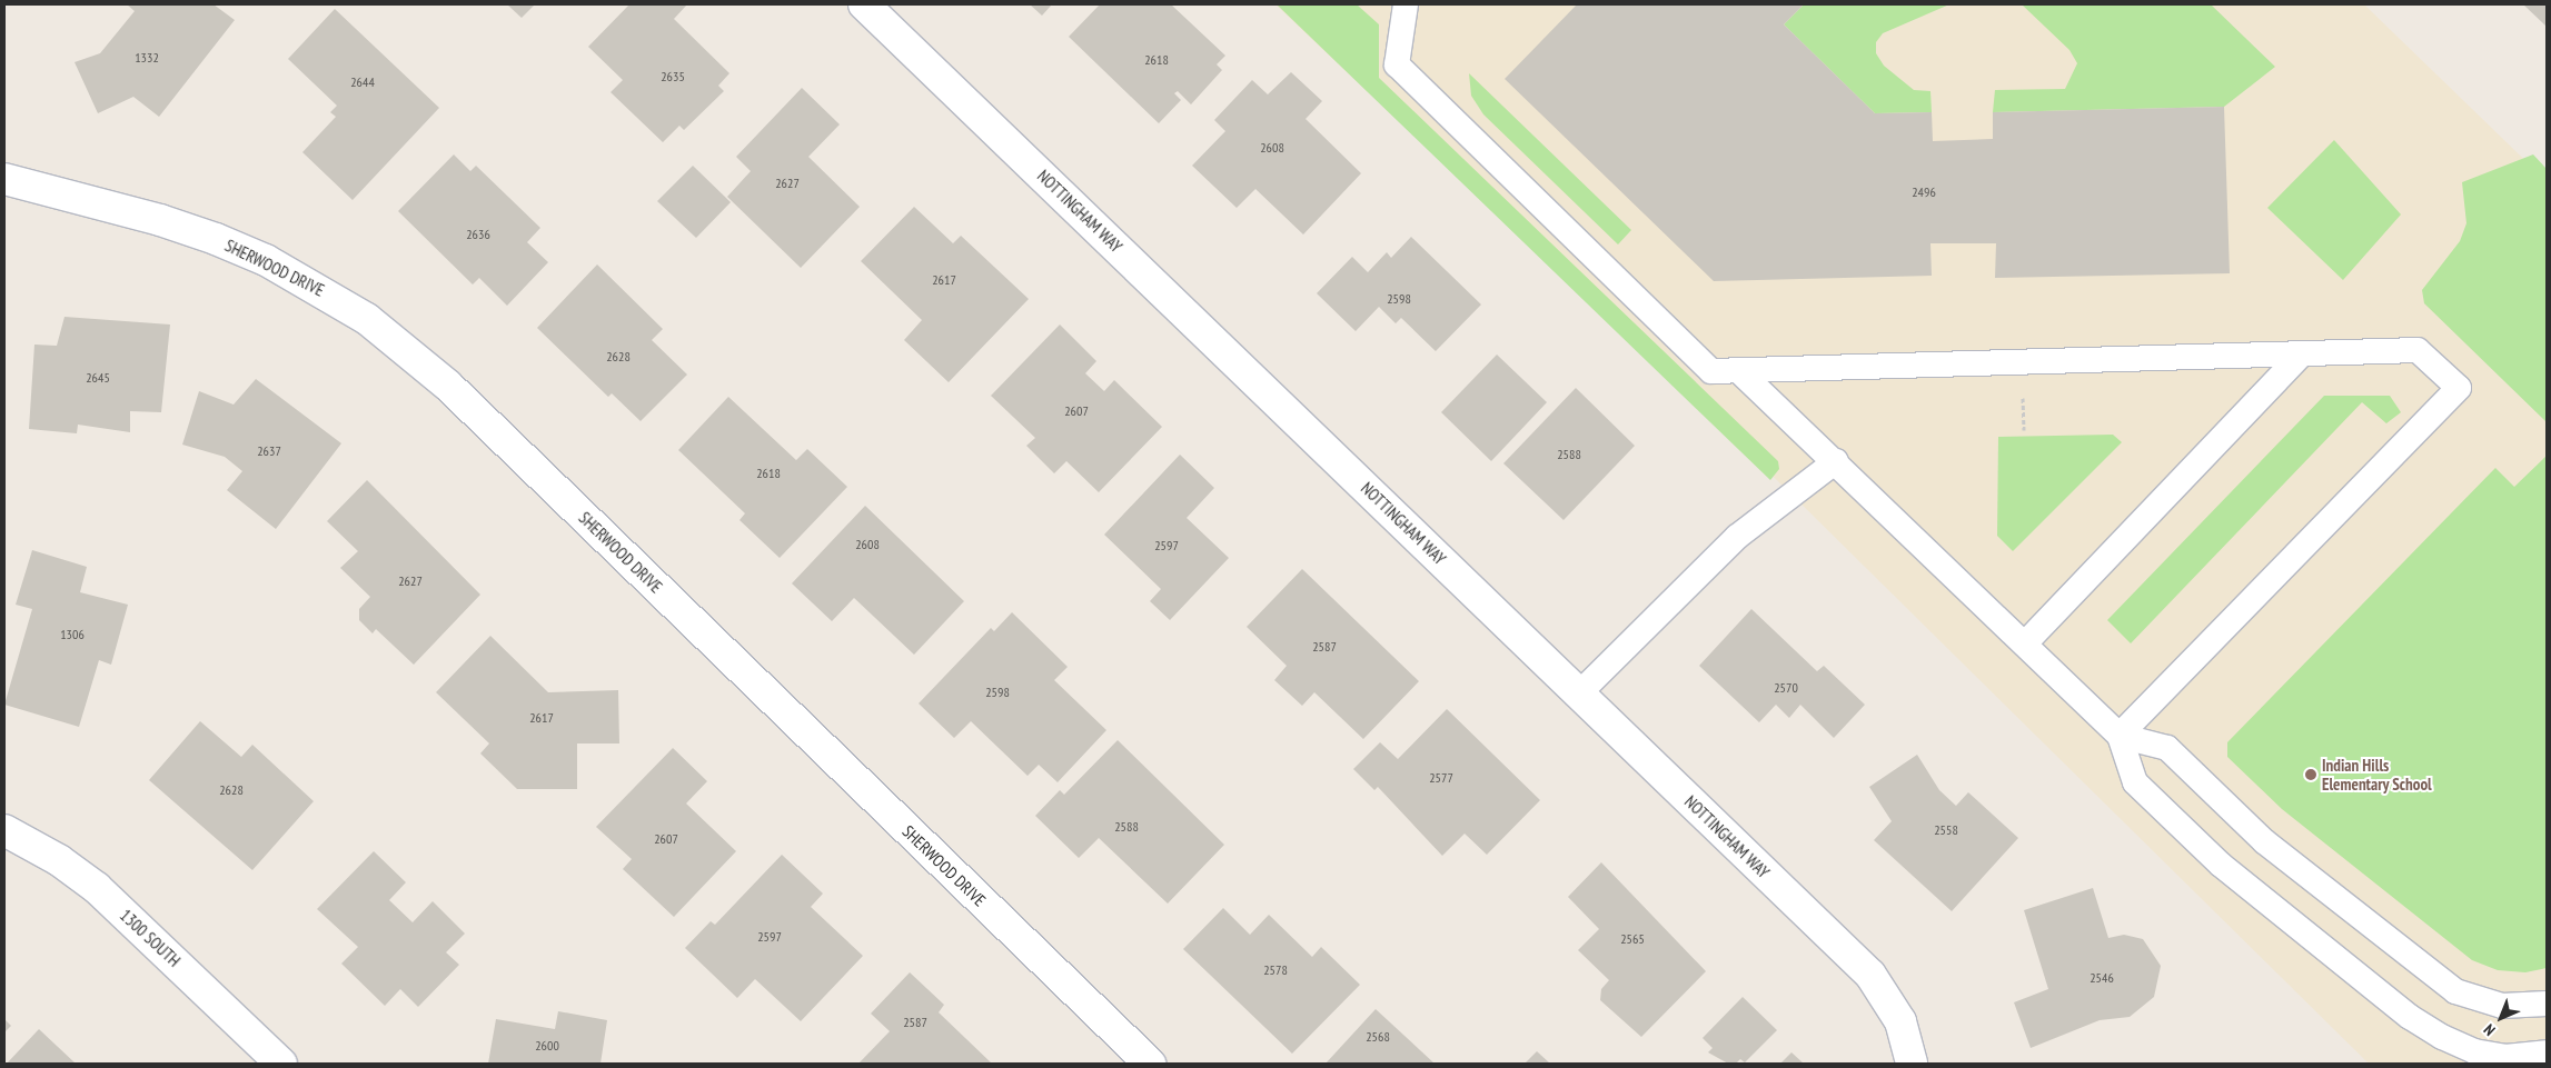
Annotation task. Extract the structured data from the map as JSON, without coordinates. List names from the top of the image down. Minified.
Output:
{"streets":{"street":["NOTTINGHAM WAY","SHERWOOD DRIVE","1300 SOUTH"]},"places":["Indian Hills Elementary School"],"house_numbers":["1332","2618","2635","2644","2608","2627","2496","2636","2617","2598","2628","2645","2607","2637","2588","2618","2608","2597","2627","1306","2587","2570","2598","2617","2577","2628","2588","2558","2607","2597","2565","2578","2546","2587","2568","2600"],"north":"bottom left"}
